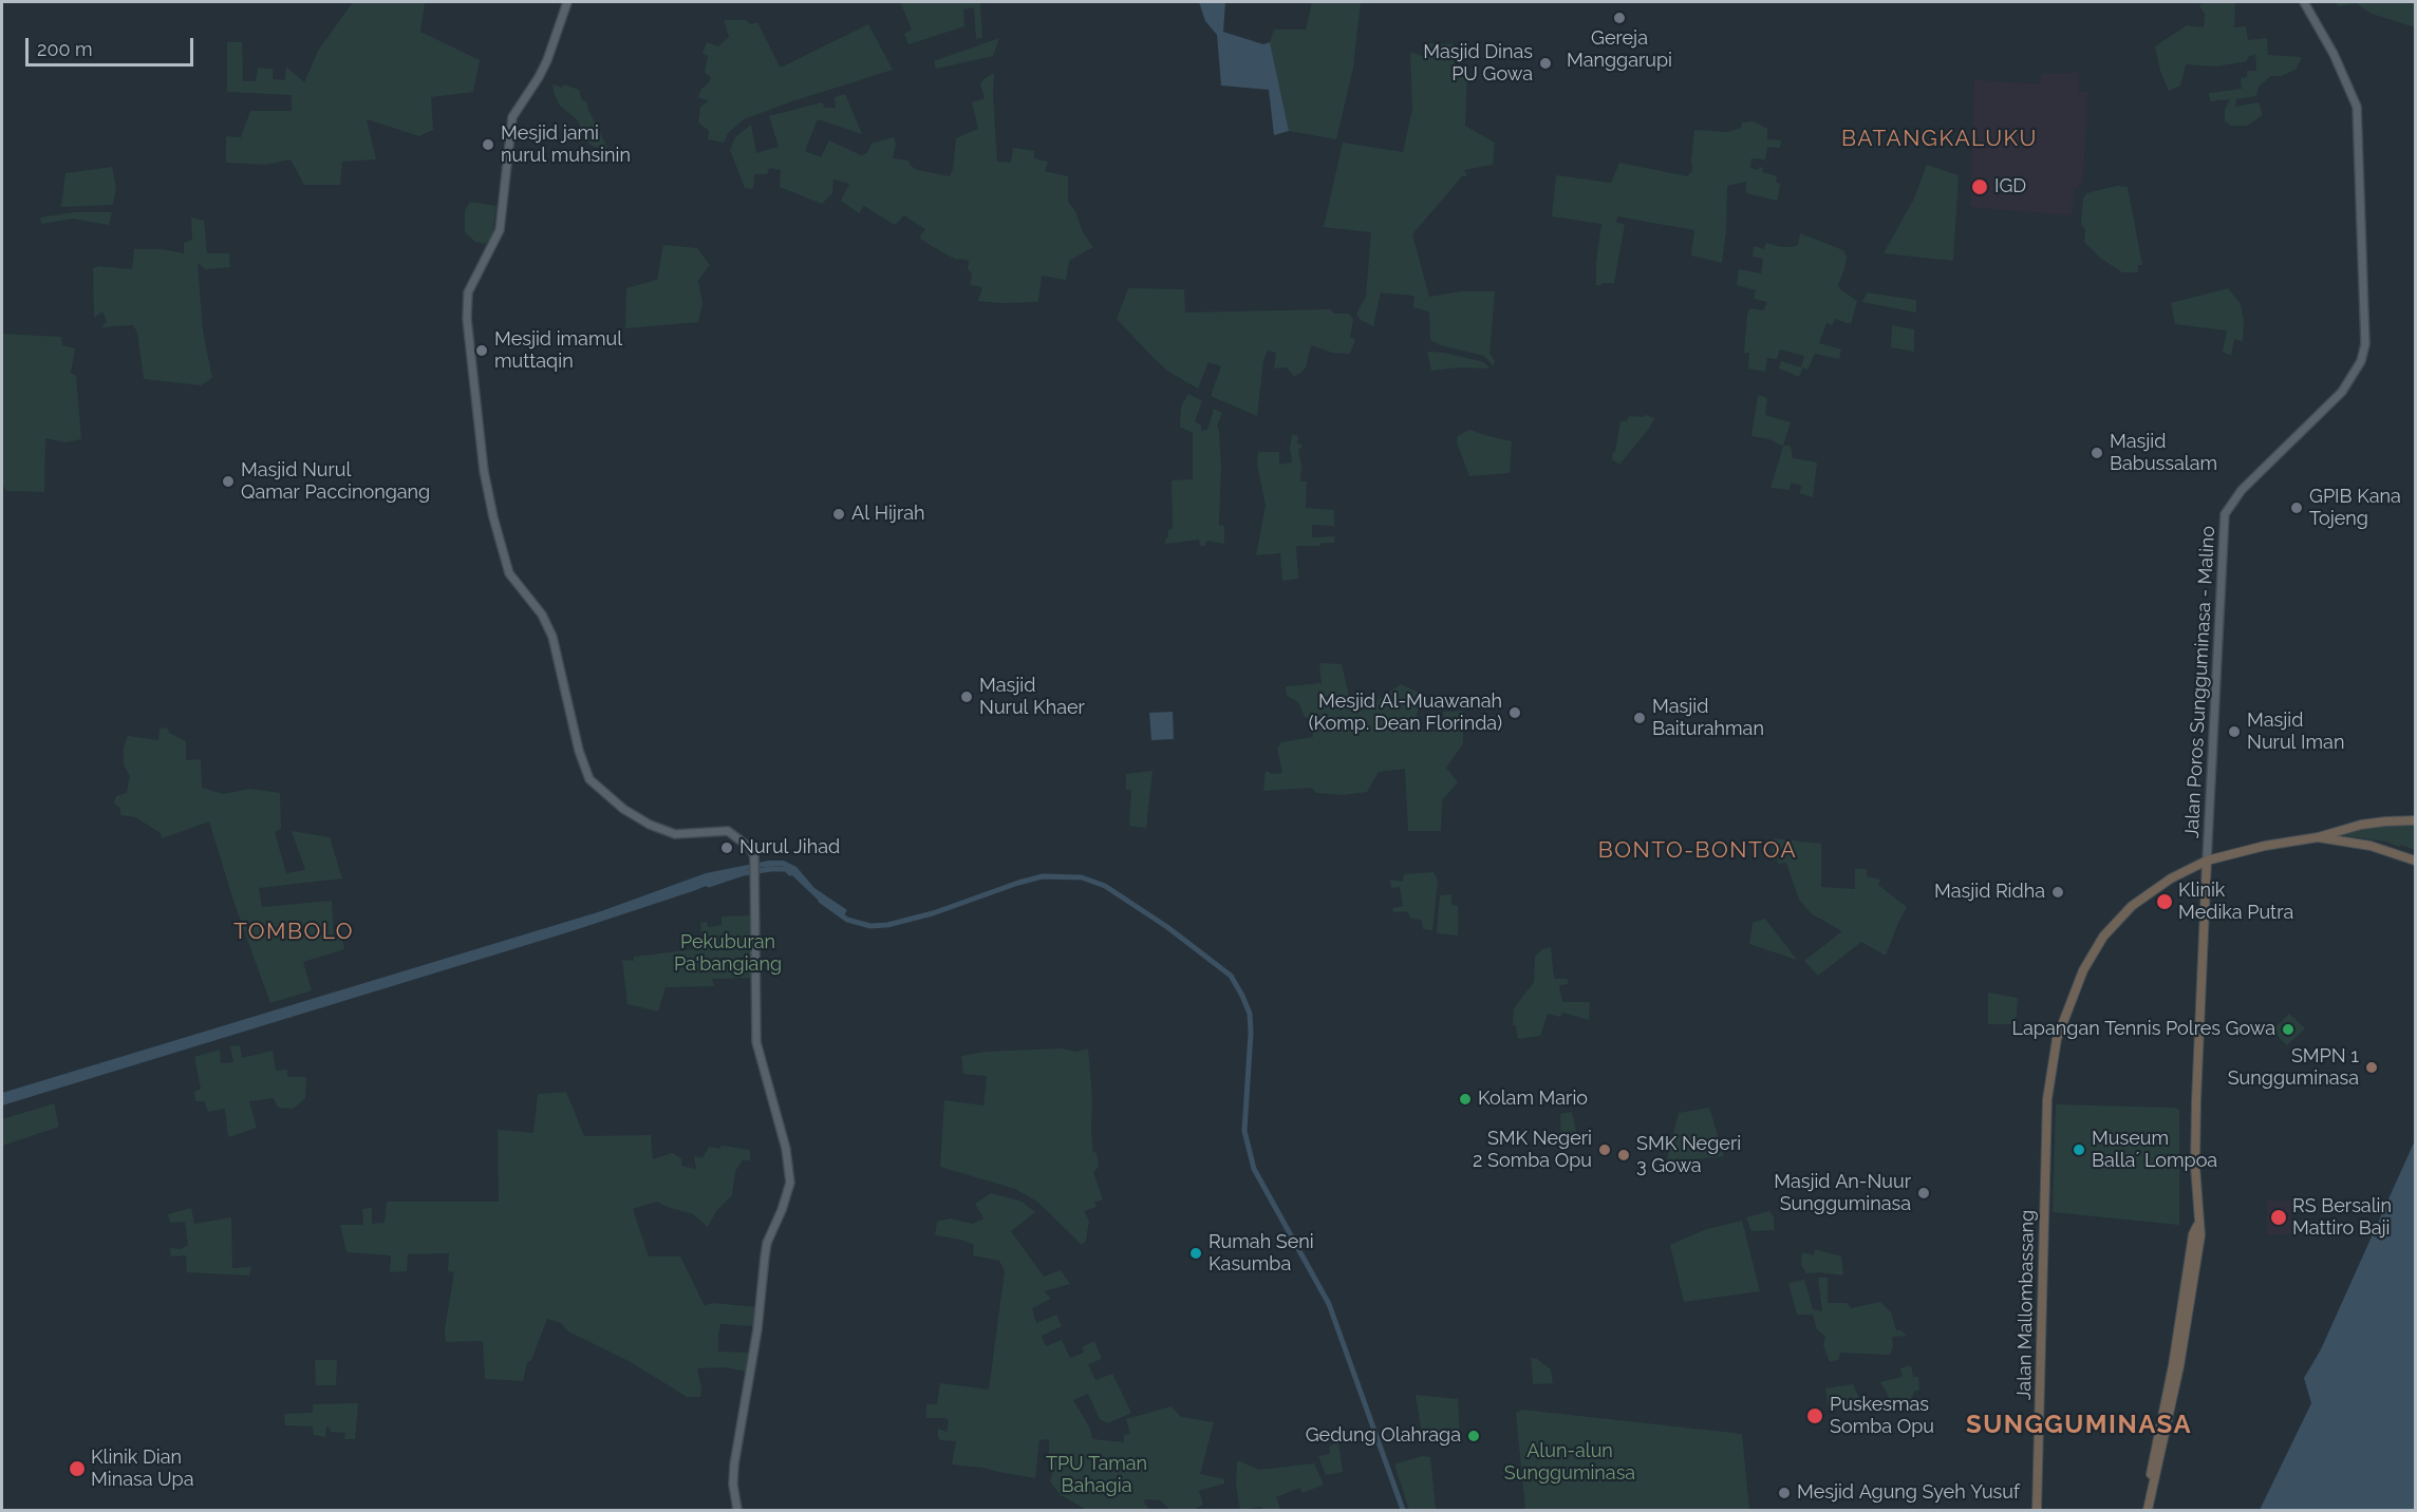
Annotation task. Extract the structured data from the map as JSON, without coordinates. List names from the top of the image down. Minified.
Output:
{"streets":{"highway":["Jalan Mallombassang"],"main road":["Jalan Poros Sungguminasa - Malino"]},"crossings":[["Jalan Poros Sungguminasa - Malino","Jalan Mallombassang"]],"districts":["BATANGKALUKU","BONTO-BONTOA","TOMBOLO","SUNGGUMINASA"],"parks":["Pekuburan Pa'bangiang","Alun-alun Sungguminasa","TPU Taman Bahagia"],"places":["Gereja Manggarupi","Masjid Dinas PU Gowa","Mesjid jami nurul muhsinin","IGD","Mesjid imamul muttaqin","Masjid Babussalam","Masjid Nurul Qamar Paccinongang","GPIB Kana Tojeng","Al Hijrah","Masjid Nurul Khaer","Mesjid Al-Muawanah (Komp. Dean Florinda)","Masjid Baiturahman","Masjid Nurul Iman","Nurul Jihad","Masjid Ridha","Klinik Medika Putra","Lapangan Tennis Polres Gowa","SMPN 1 Sungguminasa","Kolam Mario","SMK Negeri 2 Somba Opu","Museum Ballaʼ Lompoa","SMK Negeri 3 Gowa","Masjid An-Nuur Sungguminasa","RS Bersalin Mattiro Baji","Rumah Seni Kasumba","Puskesmas Somba Opu","Gedung Olahraga","Klinik Dian Minasa Upa","Mesjid Agung Syeh Yusuf"],"scale_bar":"200 m"}
